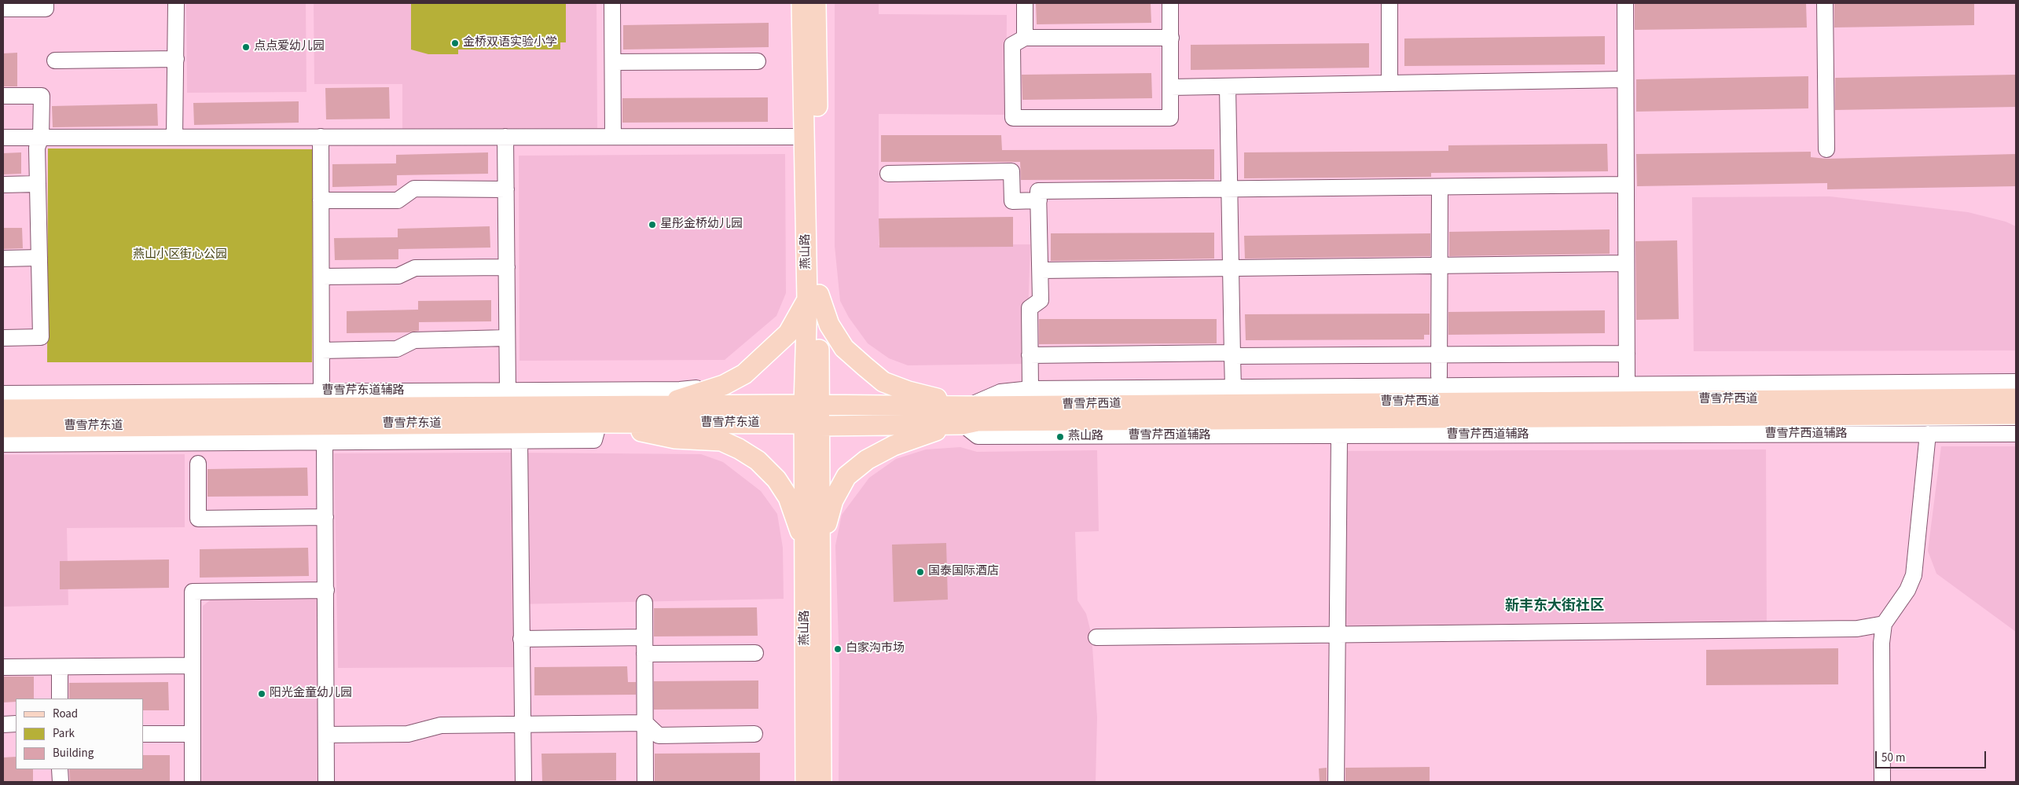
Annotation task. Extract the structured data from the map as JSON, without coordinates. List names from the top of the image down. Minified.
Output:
{"streets":{"main road":["燕山路","曹雪芹西道","曹雪芹东道"],"street":["曹雪芹东道辅路","曹雪芹西道辅路"]},"crossings":[["燕山路","曹雪芹西道"],["燕山路","曹雪芹东道"],["曹雪芹西道","曹雪芹东道"],["曹雪芹西道","曹雪芹西道辅路"]],"districts":["新丰东大街社区"],"parks":["燕山小区街心公园"],"places":["金桥双语实验小学","点点爱幼儿园","星彤金桥幼儿园","燕山路","国泰国际酒店","白家沟市场","阳光金童幼儿园"],"legend":["Road","Park","Building"],"scale_bar":"50 m"}
